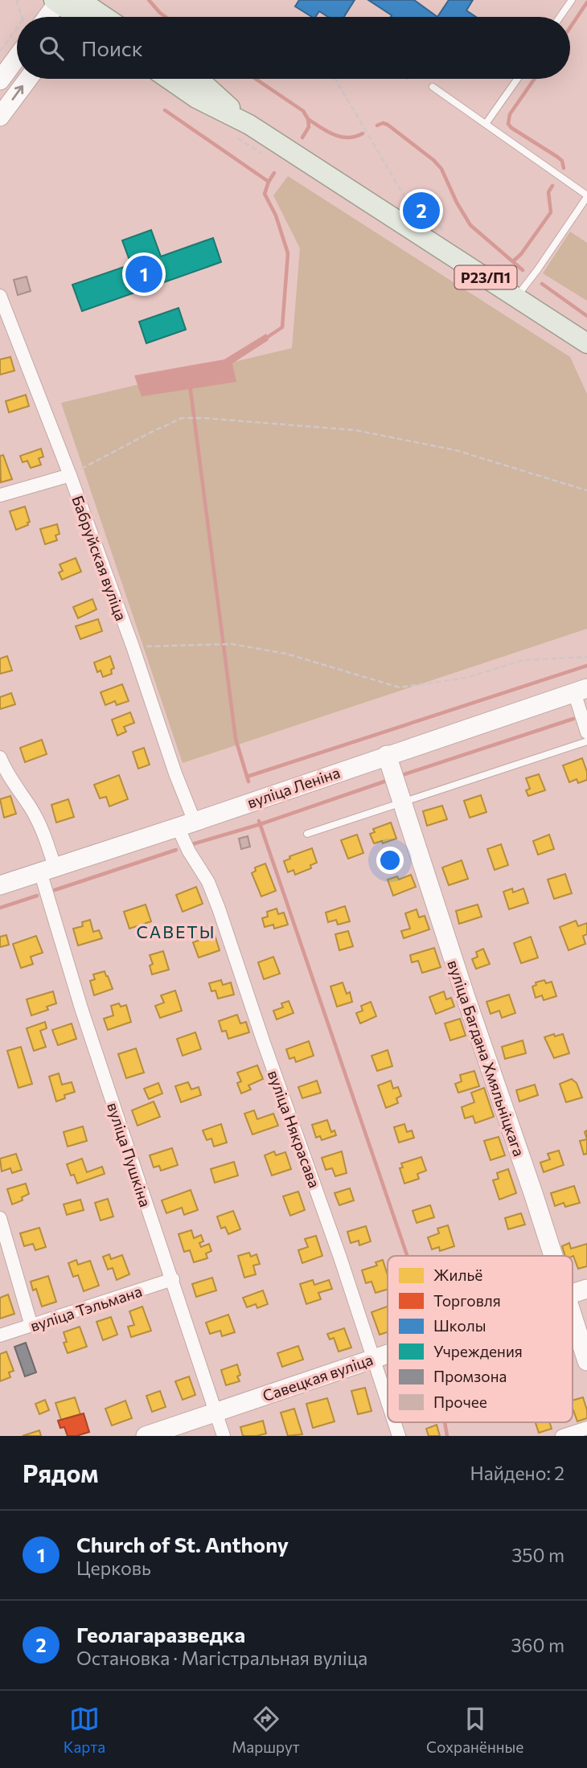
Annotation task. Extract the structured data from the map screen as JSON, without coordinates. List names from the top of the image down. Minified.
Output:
{"streets":{"main road":["Р23/П1"],"street":["Бабруйская вуліца","вуліца Леніна","вуліца Багдана Хмяльніцкага","вуліца Някрасава","вуліца Пушкіна","вуліца Тэльмана","Савецкая вуліца"]},"crossings":[["Бабруйская вуліца","вуліца Леніна"],["Бабруйская вуліца","вуліца Някрасава"],["вуліца Леніна","вуліца Багдана Хмяльніцкага"],["вуліца Леніна","вуліца Някрасава"],["вуліца Леніна","вуліца Пушкіна"],["вуліца Някрасава","Савецкая вуліца"],["вуліца Пушкіна","вуліца Тэльмана"],["вуліца Пушкіна","Савецкая вуліца"]],"districts":["САВЕТЫ"],"legend":["Жильё","Торговля","Школы","Учреждения","Промзона","Прочее"],"page":{"search":"Поиск","pins":["2","1"],"heading":["Рядом","Найдено: 2"],"list":[{"mark":"1","name":"Church of St. Anthony","note":"Церковь","value":"350 m"},{"mark":"2","name":"Геолагаразведка","note":"Остановка · Магістральная вуліца","value":"360 m"}],"nav":["Карта","Маршрут","Сохранённые"]}}
